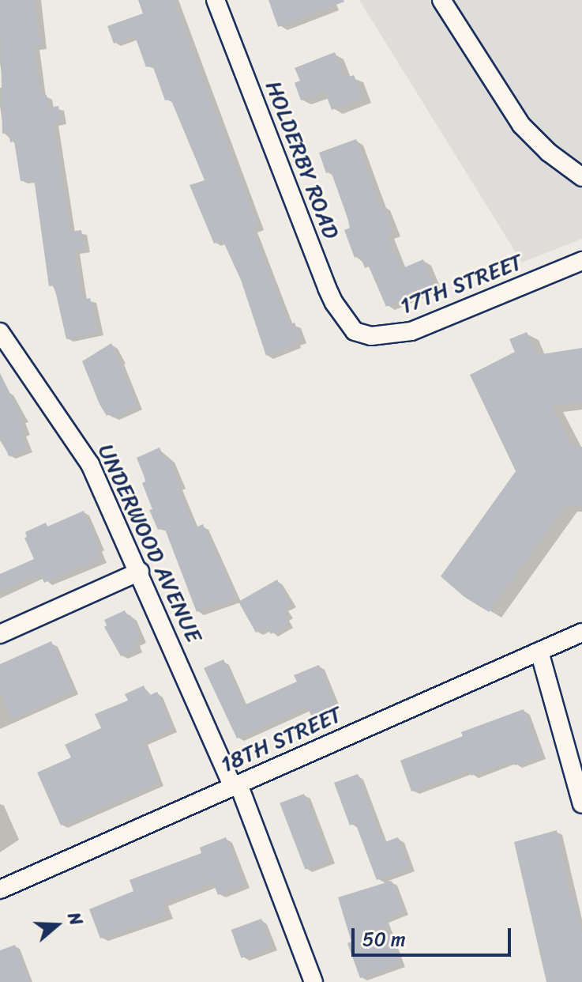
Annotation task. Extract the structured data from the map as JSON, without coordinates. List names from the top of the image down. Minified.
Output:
{"streets":{"street":["HOLDERBY ROAD","17TH STREET","UNDERWOOD AVENUE","18TH STREET"]},"crossings":[["HOLDERBY ROAD","17TH STREET"],["UNDERWOOD AVENUE","18TH STREET"]],"scale_bar":"50 m","north":"right"}
